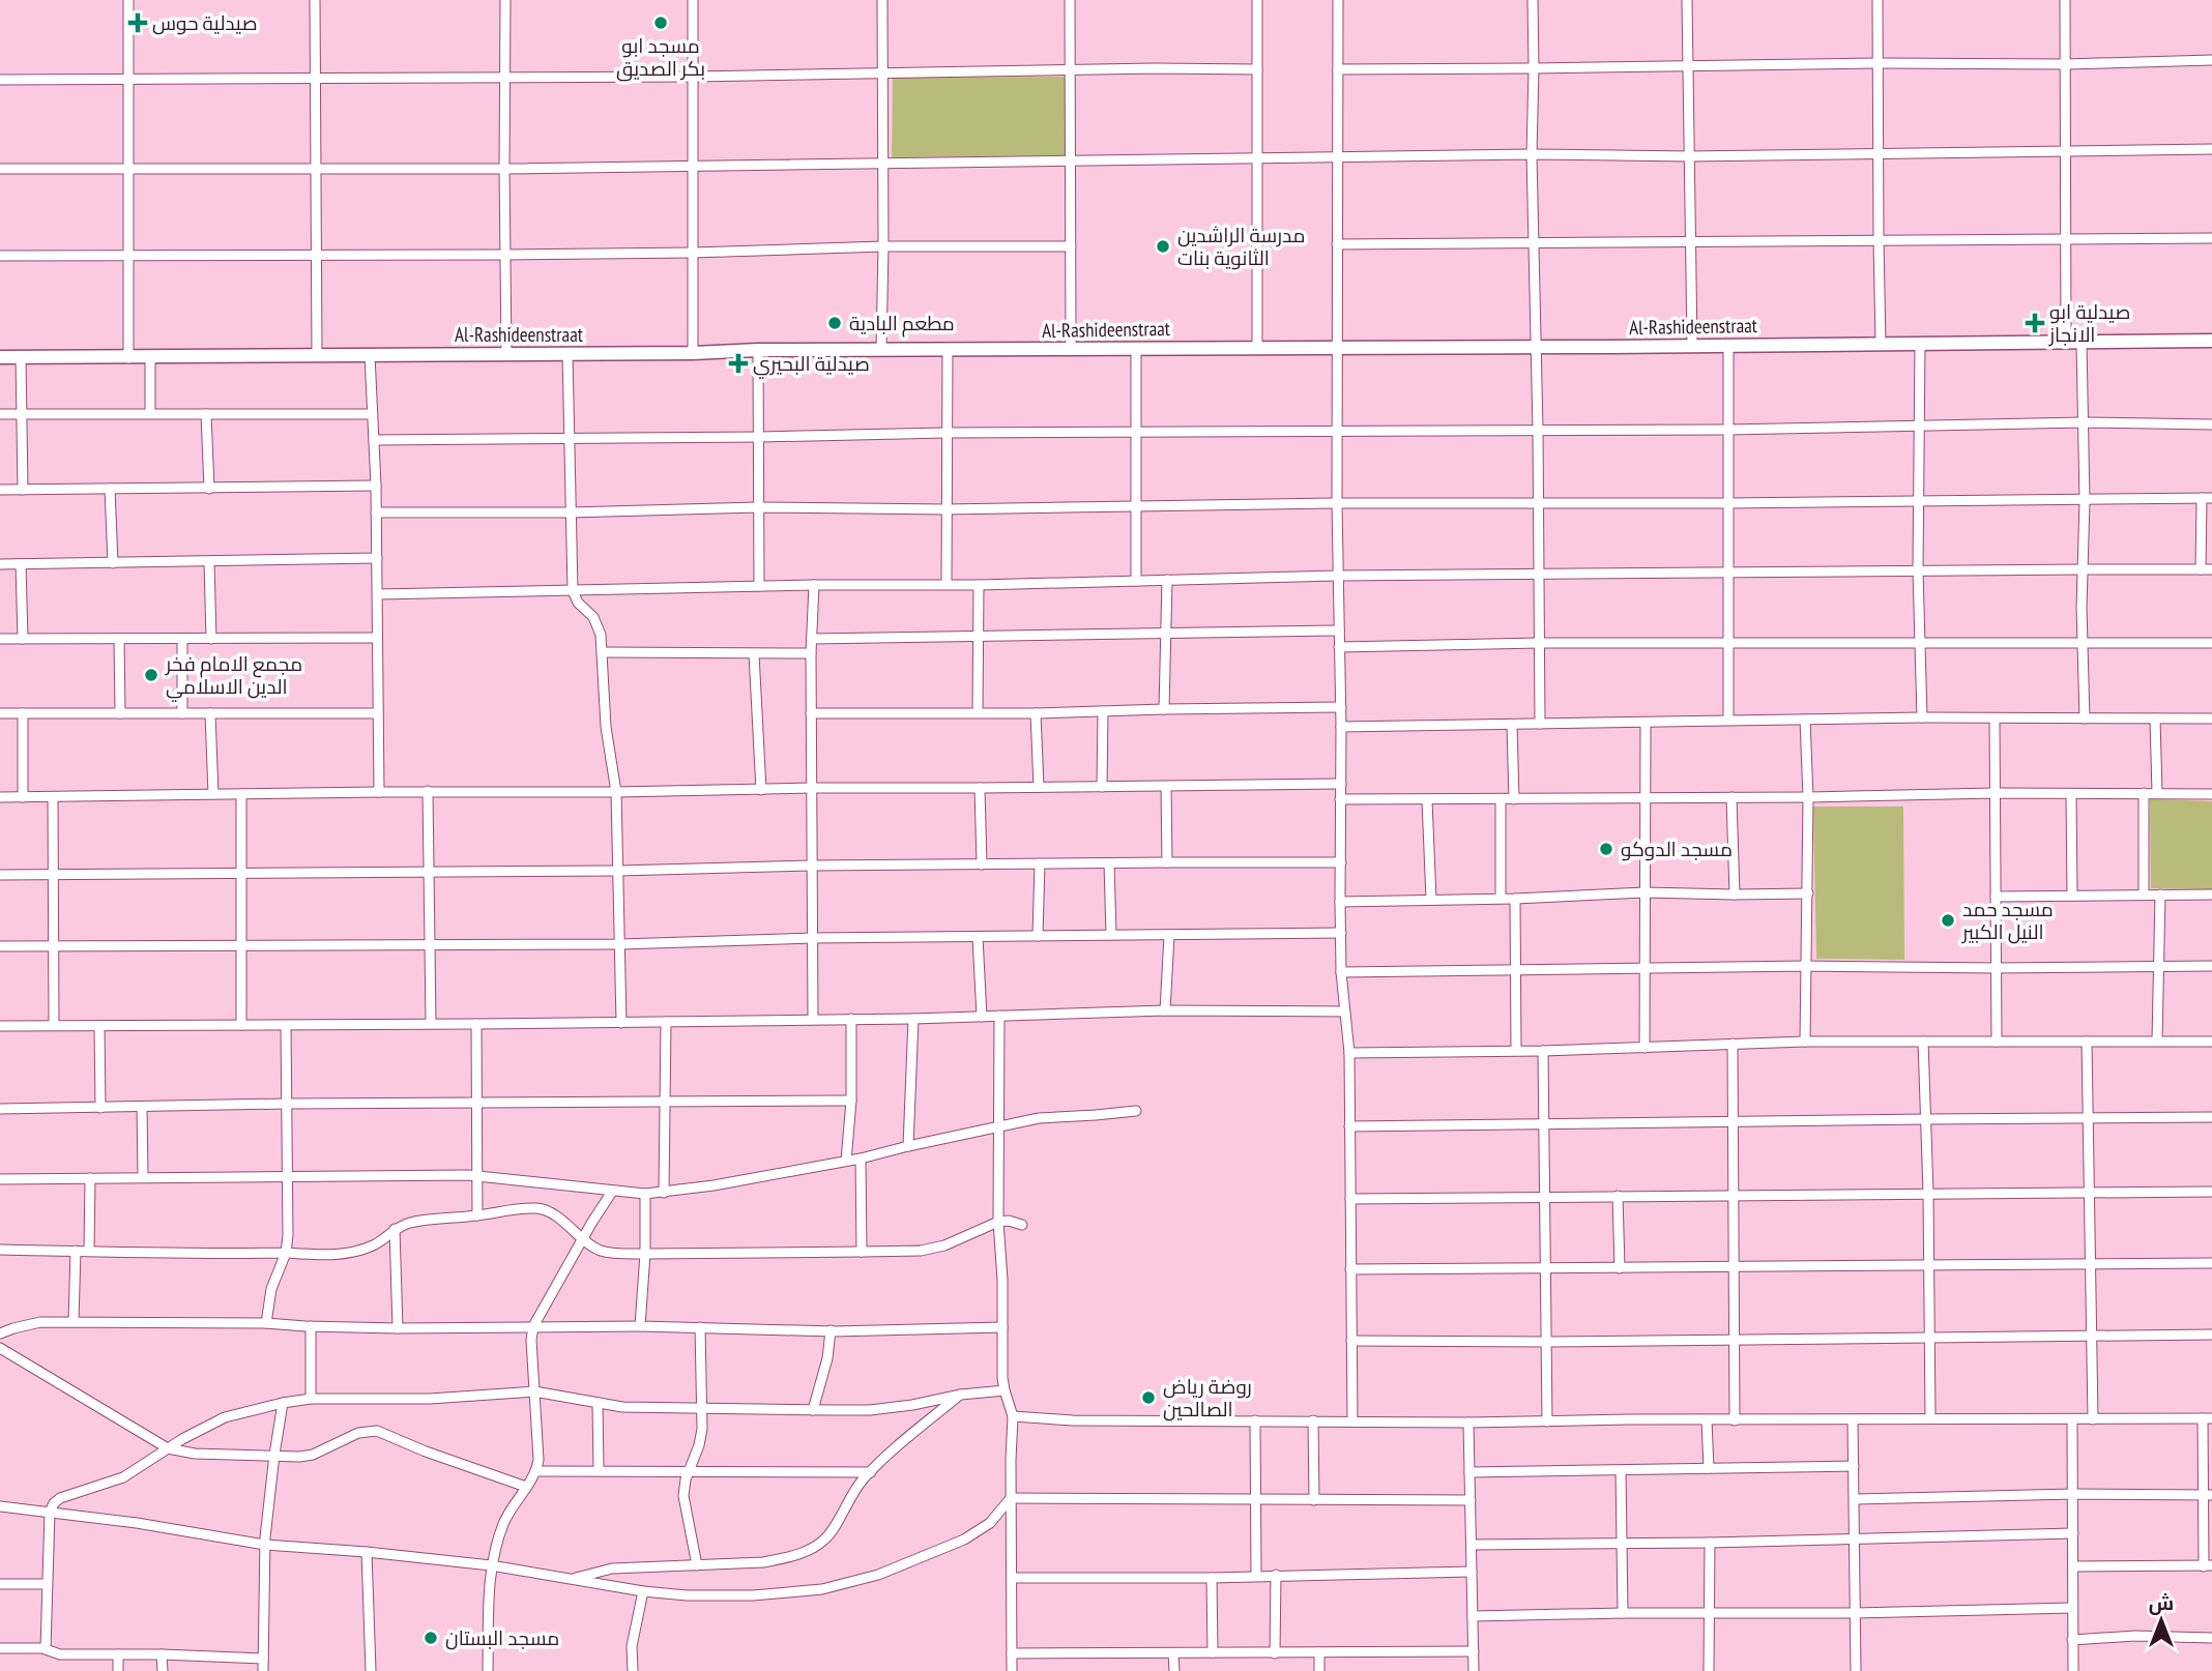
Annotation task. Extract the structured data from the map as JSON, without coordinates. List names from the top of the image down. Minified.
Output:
{"streets":{"street":["Al-Rashideenstraat"]},"places":{"health":["صيدلية حوس","صيدلية ابو الانجاز","صيدلية البحيري"],"other":["مسجد ابو بكر الصديق","مدرسة الراشدين الثانوية بنات","مطعم البادية","مجمع الامام فخر الدين الاسلامي","مسجد الدوكو","مسجد حمد النيل الكبير","روضة رياض الصالحين","مسجد البستان"]},"north":"top"}
